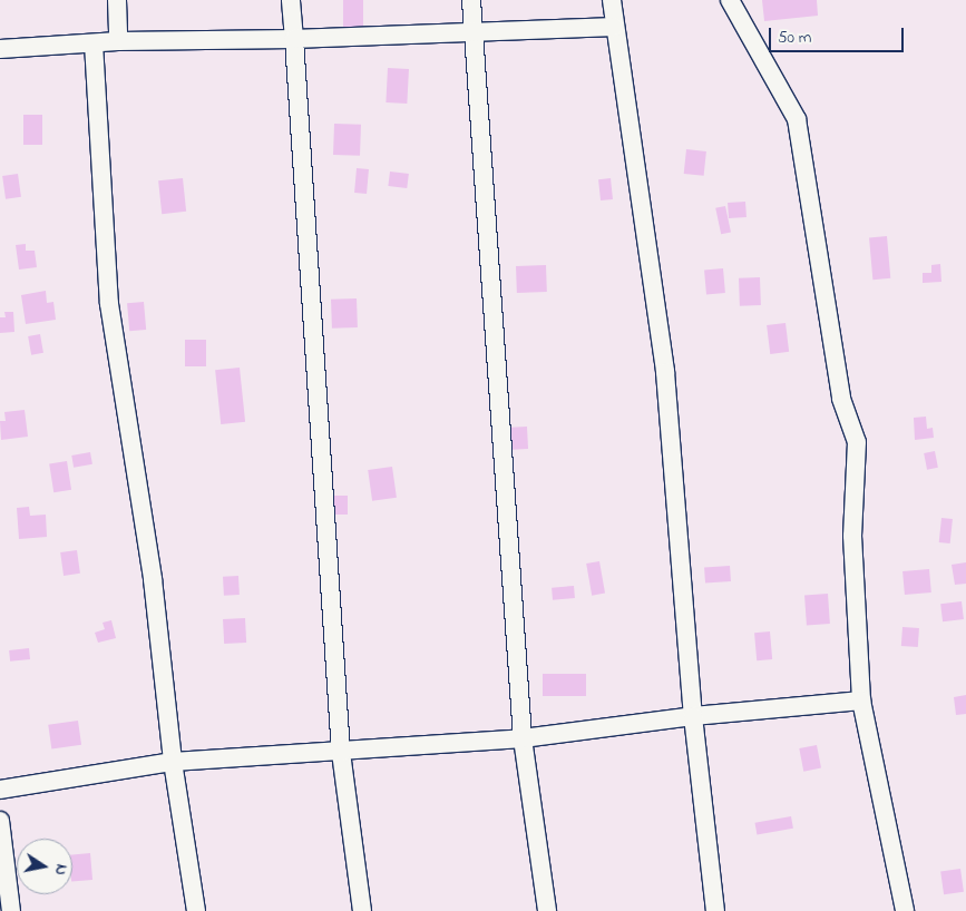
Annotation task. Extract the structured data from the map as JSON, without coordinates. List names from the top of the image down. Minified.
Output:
{"scale_bar":"50 m","north":"right"}
